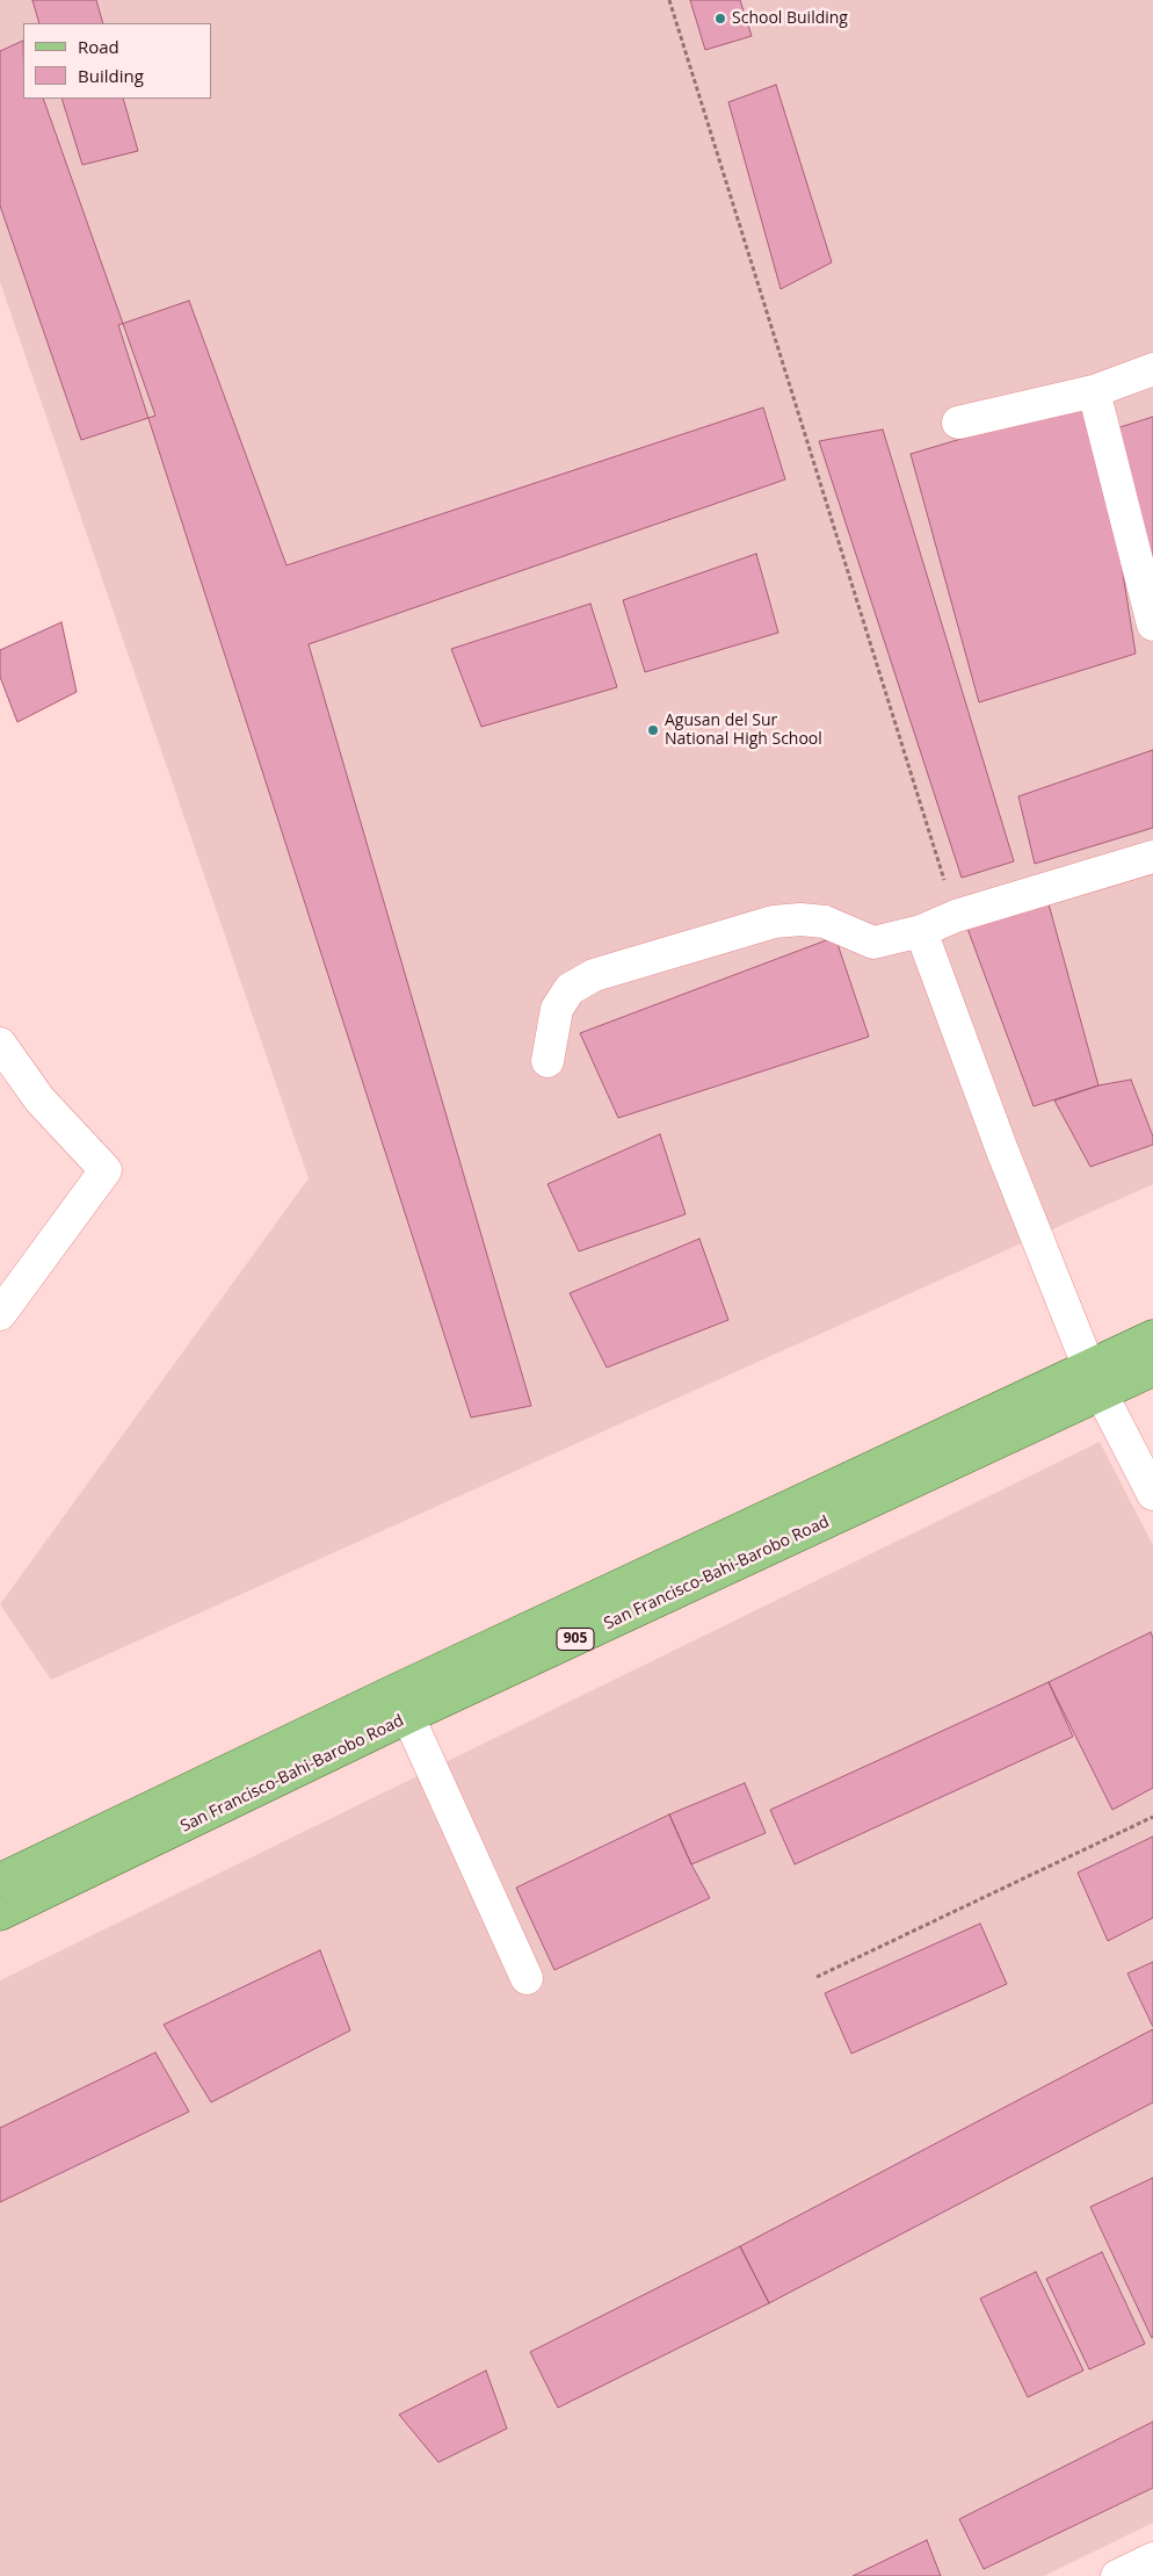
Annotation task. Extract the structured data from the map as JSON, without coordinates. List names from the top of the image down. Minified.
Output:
{"streets":{"main road":["San Francisco-Bahi-Barobo Road","905"]},"places":["School Building","Agusan del Sur National High School"],"legend":["Road","Building"]}
